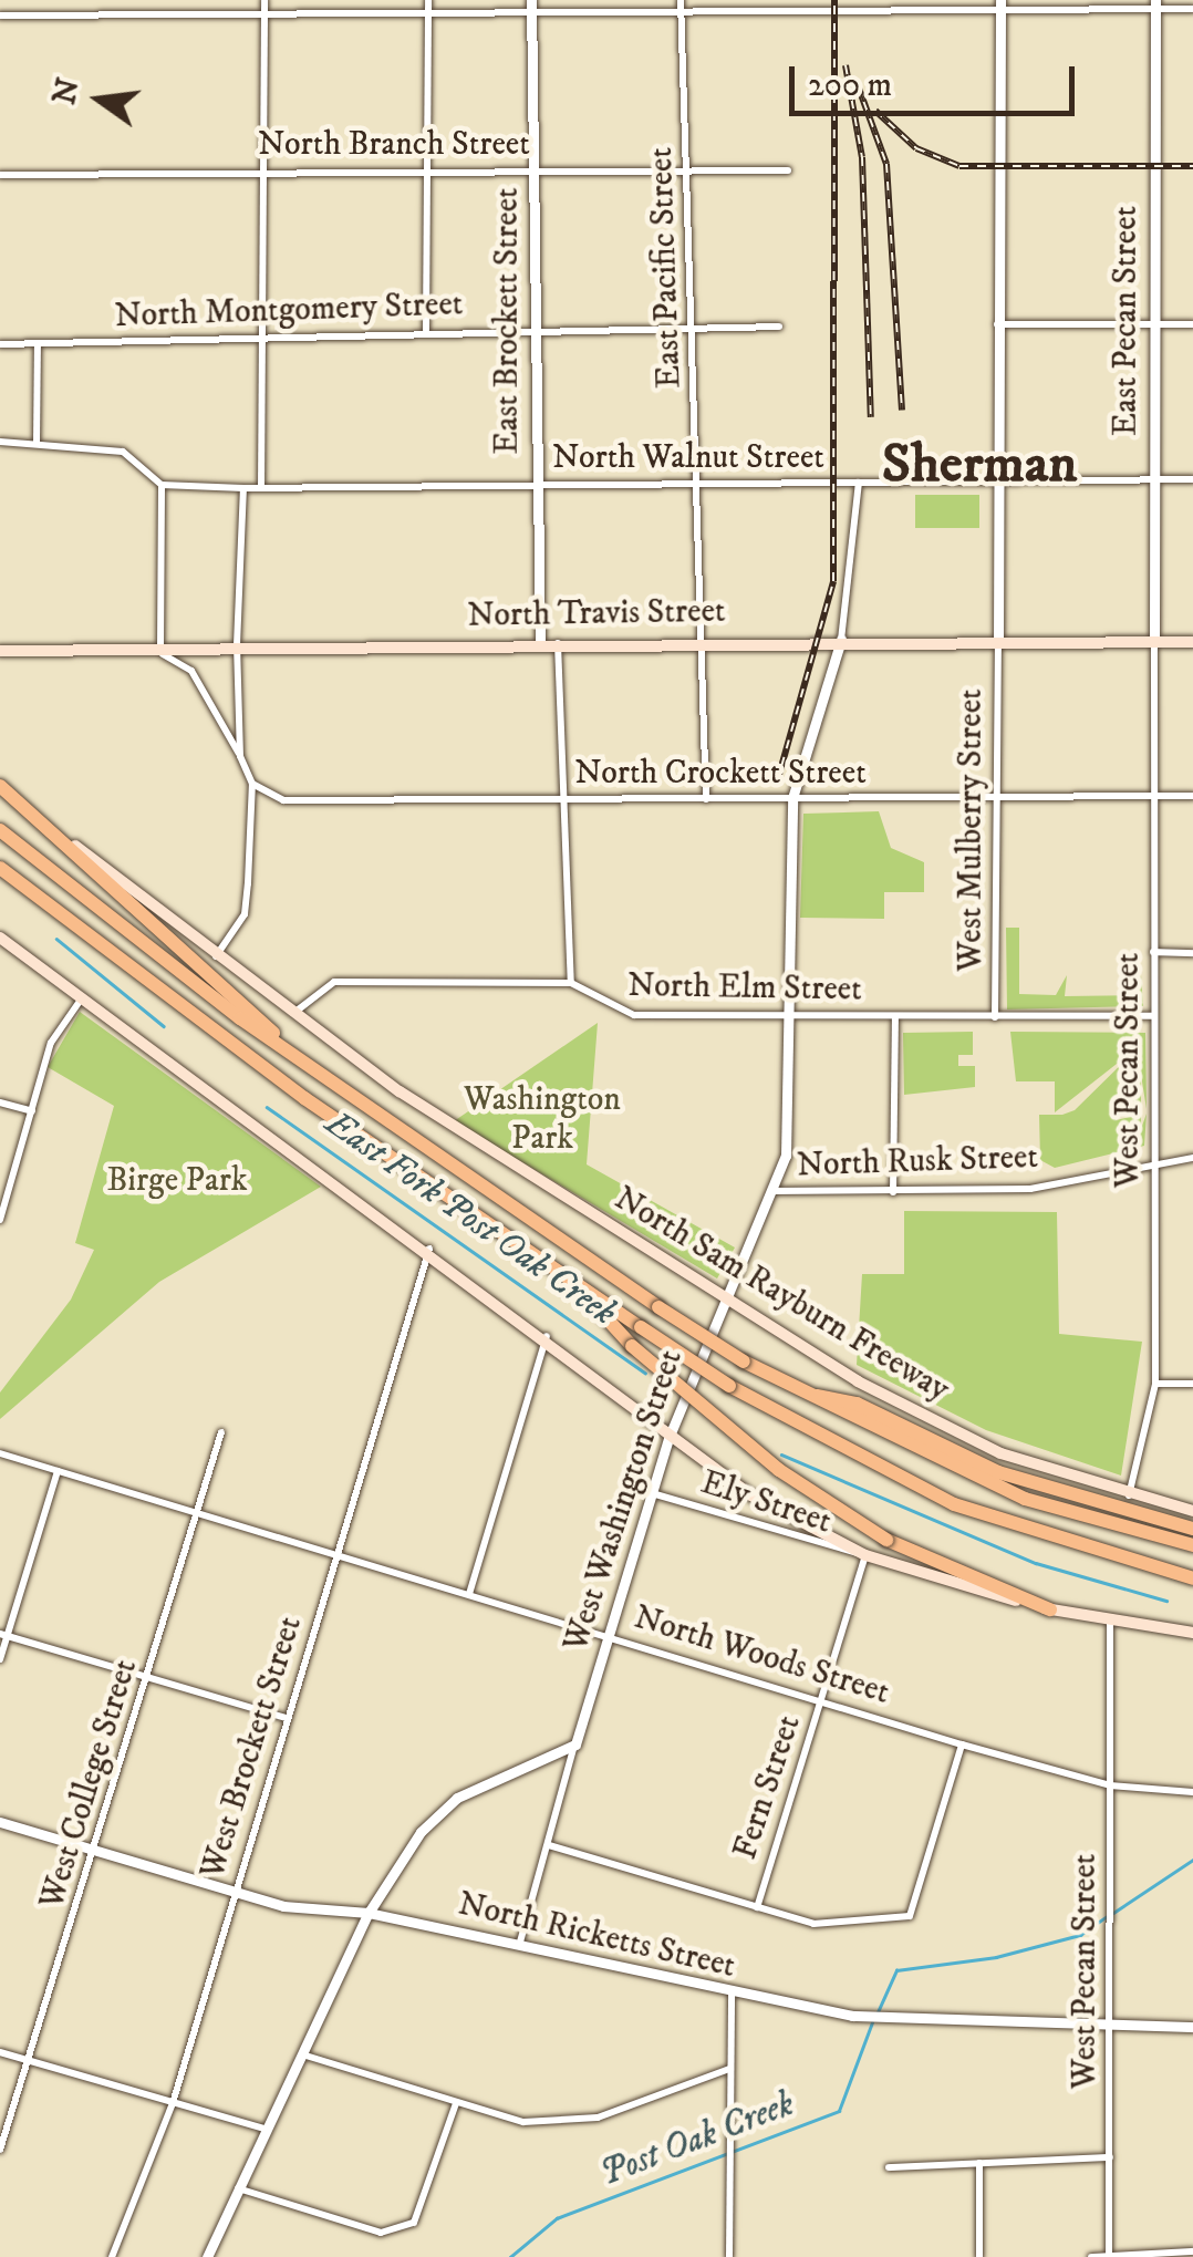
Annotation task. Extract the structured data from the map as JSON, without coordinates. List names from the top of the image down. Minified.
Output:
{"streets":{"highway":["North Sam Rayburn Freeway"],"main road":["North Travis Street"],"street":["North Branch Street","East Pacific Street","North Montgomery Street","East Brockett Street","East Pecan Street","North Walnut Street","North Crockett Street","West Mulberry Street","North Elm Street","West Pecan Street","North Rusk Street","West Washington Street","Ely Street","North Woods Street","West Brockett Street","West College Street","Fern Street","North Ricketts Street"]},"crossings":[["North Branch Street","East Pacific Street"],["North Branch Street","East Brockett Street"],["East Pacific Street","North Montgomery Street"],["East Pacific Street","North Walnut Street"],["East Pacific Street","North Travis Street"],["East Pacific Street","North Crockett Street"],["North Montgomery Street","East Brockett Street"],["East Brockett Street","North Walnut Street"],["East Brockett Street","North Travis Street"],["East Pecan Street","North Walnut Street"],["East Pecan Street","North Travis Street"],["East Pecan Street","West Pecan Street"],["North Travis Street","West Mulberry Street"],["North Travis Street","West Pecan Street"],["North Travis Street","West Washington Street"],["North Crockett Street","West Mulberry Street"],["North Crockett Street","West Pecan Street"],["North Crockett Street","West Washington Street"],["West Mulberry Street","North Elm Street"],["North Elm Street","West Pecan Street"],["North Elm Street","North Sam Rayburn Freeway"],["North Elm Street","West Washington Street"],["West Pecan Street","North Rusk Street"],["West Pecan Street","North Sam Rayburn Freeway"],["West Pecan Street","North Woods Street"],["West Pecan Street","North Ricketts Street"],["North Rusk Street","West Washington Street"],["North Sam Rayburn Freeway","West Washington Street"],["West Washington Street","Ely Street"],["West Washington Street","North Woods Street"],["Ely Street","Fern Street"],["North Woods Street","West Brockett Street"],["North Woods Street","West College Street"],["North Woods Street","Fern Street"],["West Brockett Street","North Ricketts Street"],["West College Street","North Ricketts Street"]],"districts":["Sherman"],"water":["East Fork Post Oak Creek","Post Oak Creek"],"parks":["Washington Park","Birge Park"],"scale_bar":"200 m","north":"left"}
